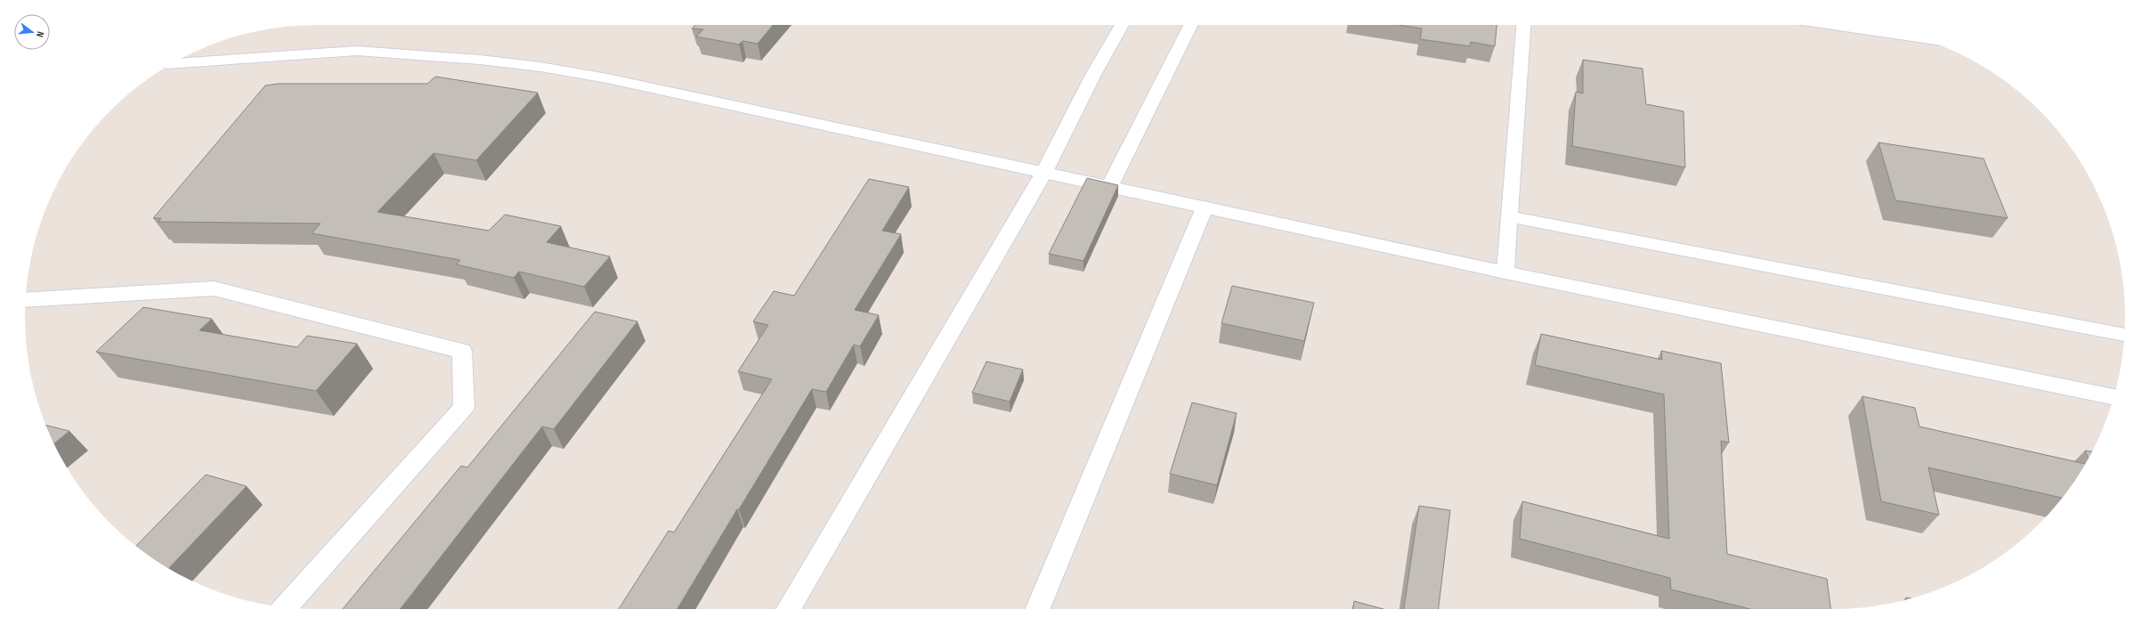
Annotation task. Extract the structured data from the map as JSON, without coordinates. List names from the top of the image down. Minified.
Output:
{"north":"right"}
